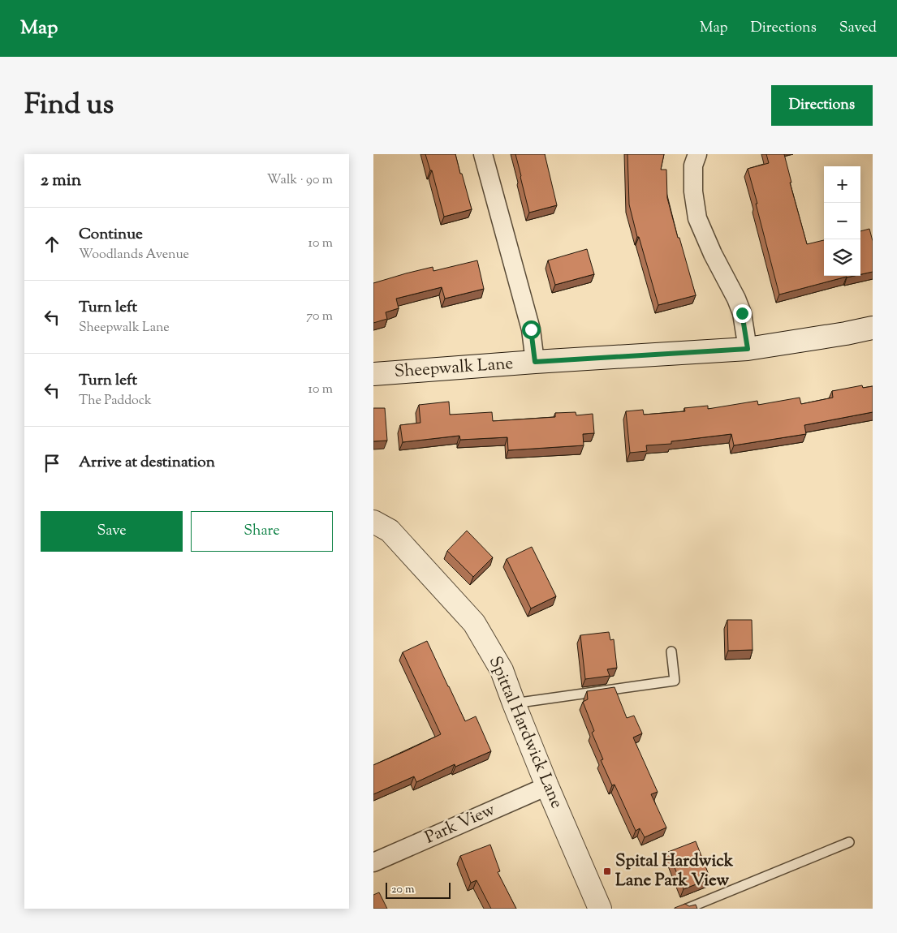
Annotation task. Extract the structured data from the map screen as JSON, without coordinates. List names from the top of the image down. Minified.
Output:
{"streets":{"main road":["Sheepwalk Lane","Spittal Hardwick Lane"],"street":["Park View"]},"crossings":[["Spittal Hardwick Lane","Park View"]],"places":{"transit":["Spital Hardwick Lane Park View"]},"scale_bar":"20 m","page":{"header":"Map","nav":["Map","Directions","Saved"],"title":"Find us","buttons":["Directions",["Save","Share"]],"heading":["2 min","Walk · 90 m"],"map_buttons":["+","−"],"list":[["Continue","Woodlands Avenue","10 m"],["Turn left","Sheepwalk Lane","70 m"],["Turn left","The Paddock","10 m"],"Arrive at destination"],"scale":"20 m"}}
